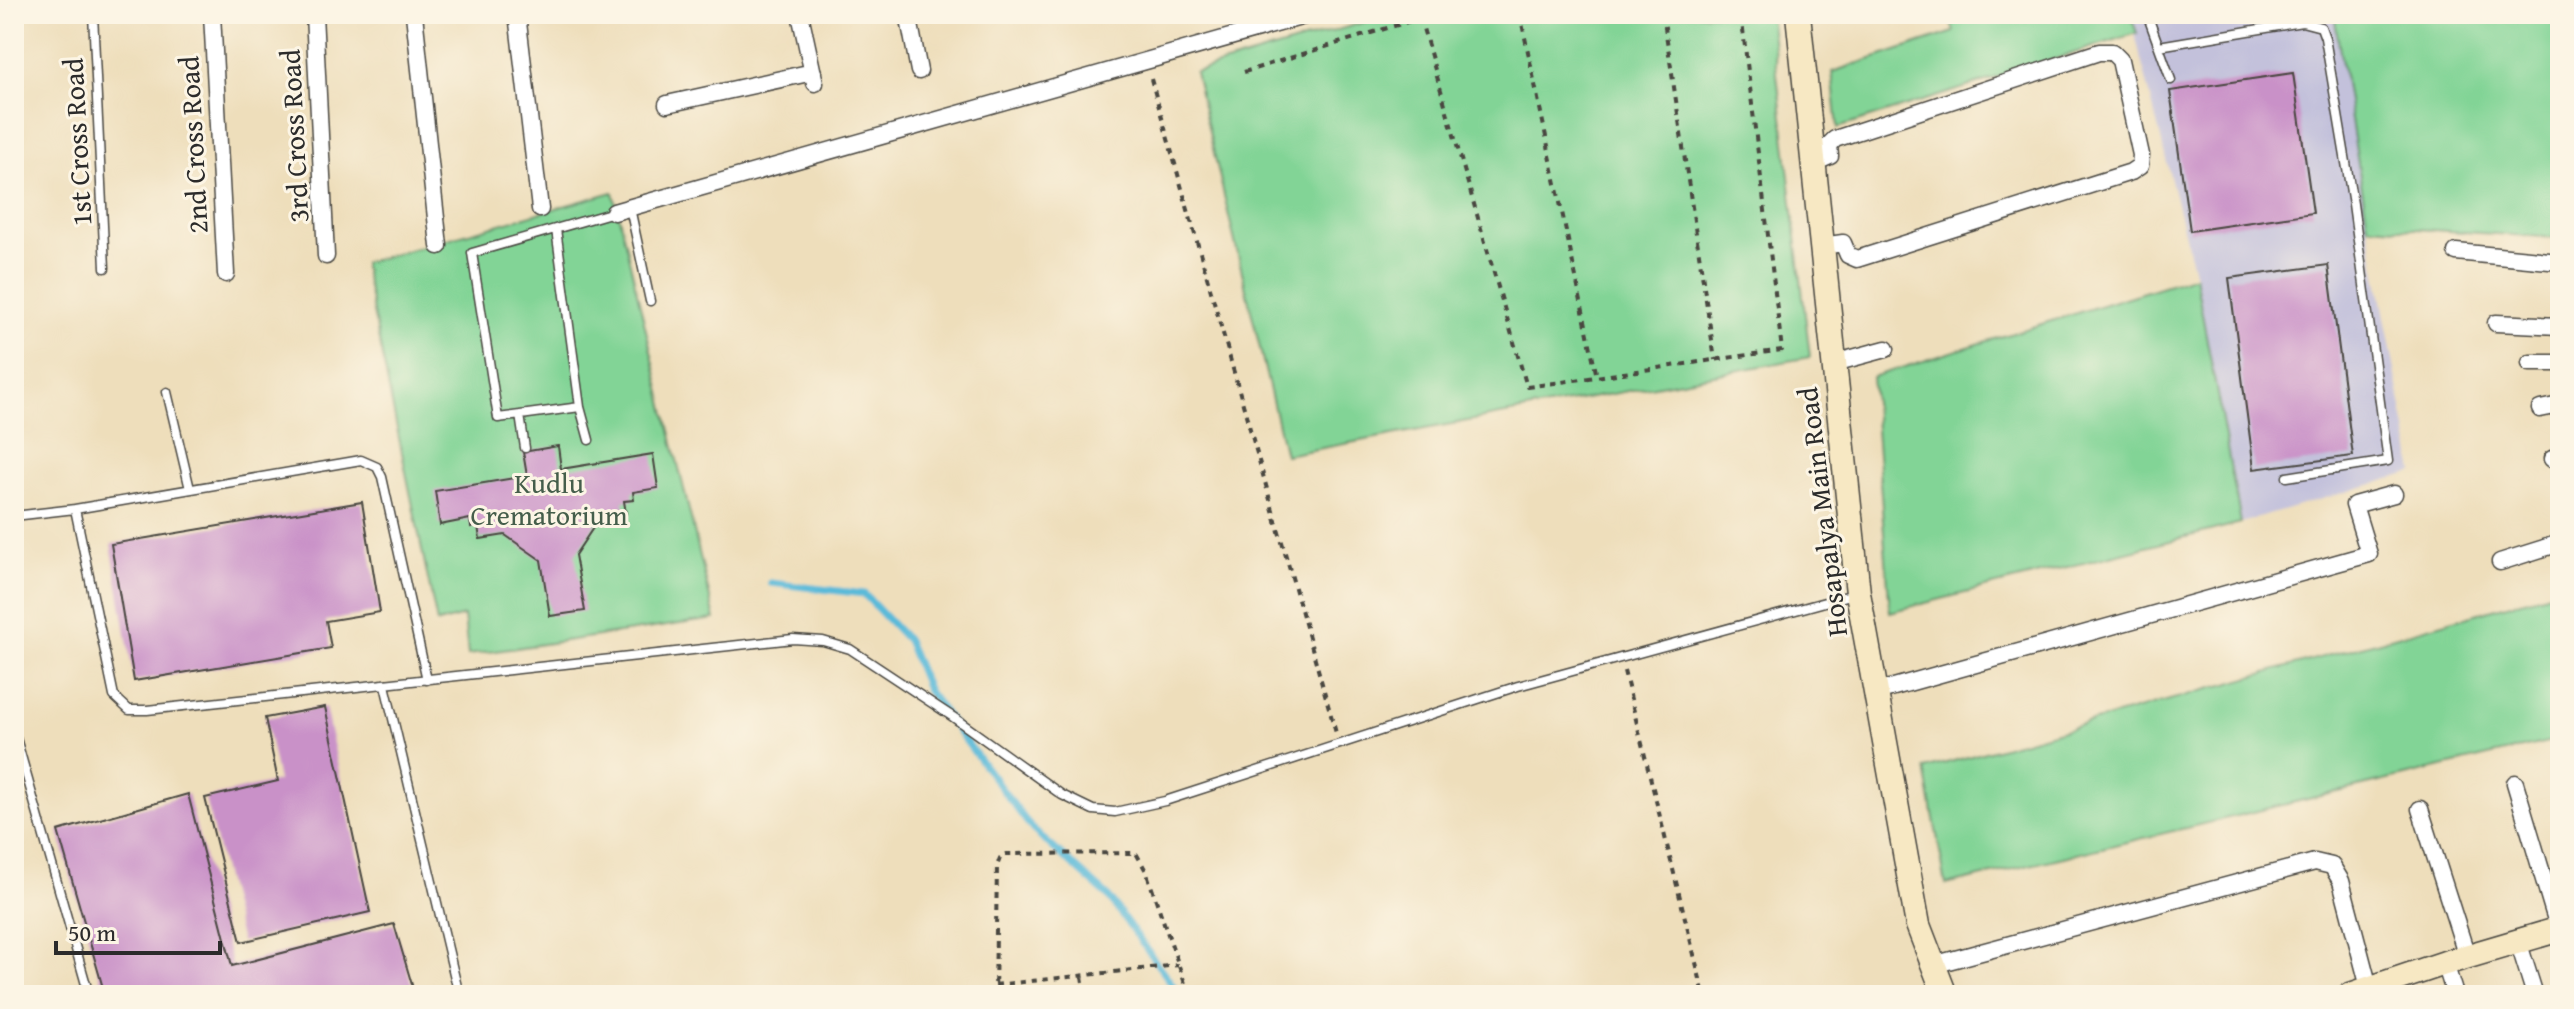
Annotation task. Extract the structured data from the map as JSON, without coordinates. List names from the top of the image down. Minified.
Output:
{"streets":{"street":["3rd Cross Road","2nd Cross Road","Hosapalya Main Road"],"lane":["1st Cross Road"]},"parks":["Kudlu Crematorium"],"scale_bar":"50 m"}
